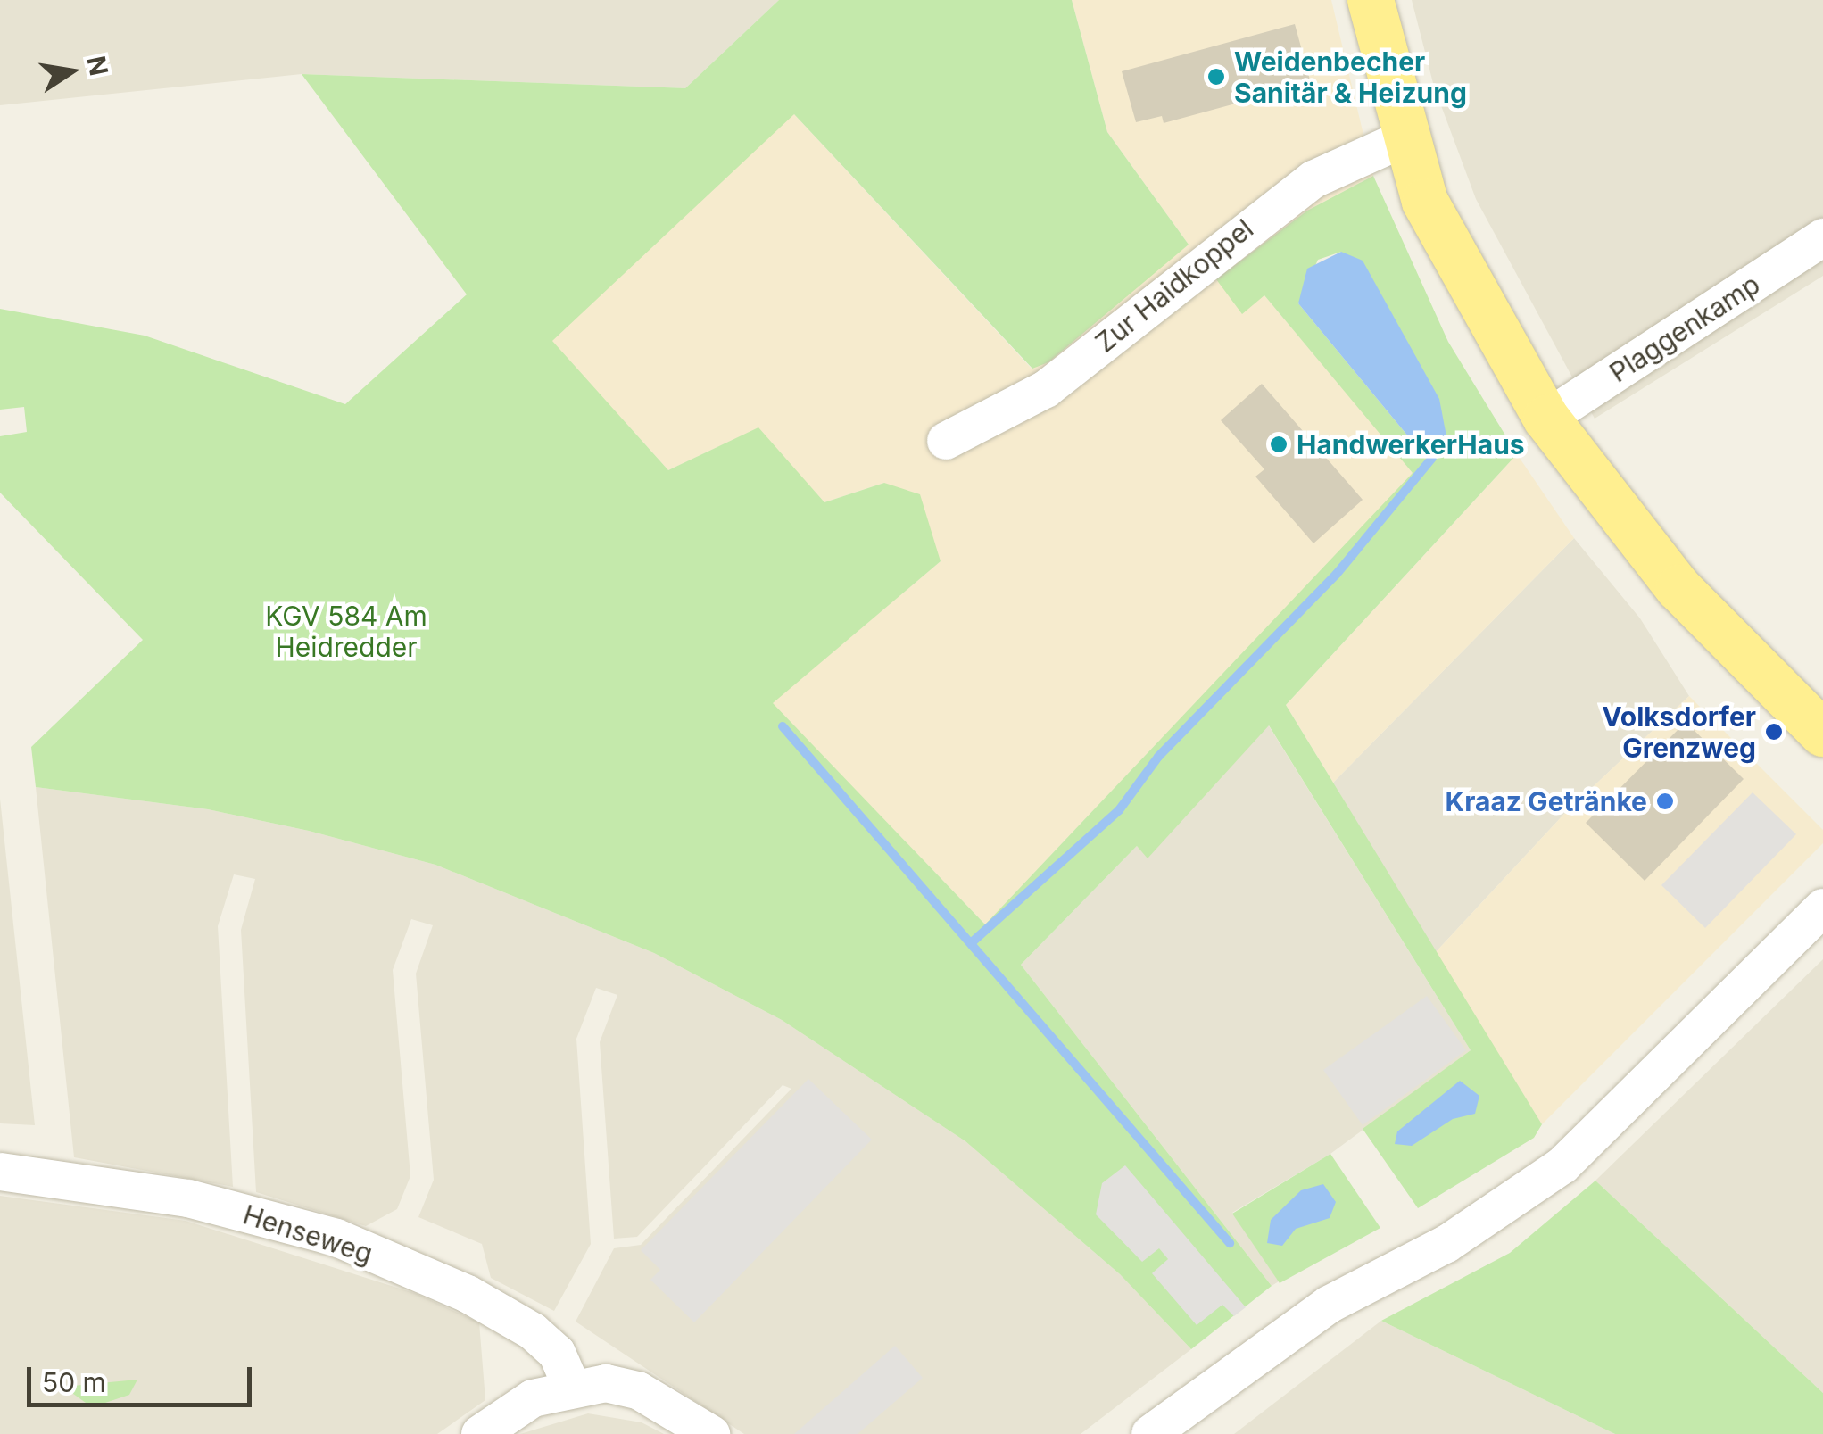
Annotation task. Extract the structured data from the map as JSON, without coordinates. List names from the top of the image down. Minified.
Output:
{"streets":{"street":["Zur Haidkoppel","Plaggenkamp","Henseweg"]},"parks":["KGV 584 Am Heidredder"],"places":["Weidenbecher Sanitär & Heizung","HandwerkerHaus","Volksdorfer Grenzweg","Kraaz Getränke"],"scale_bar":"50 m","north":"right"}
